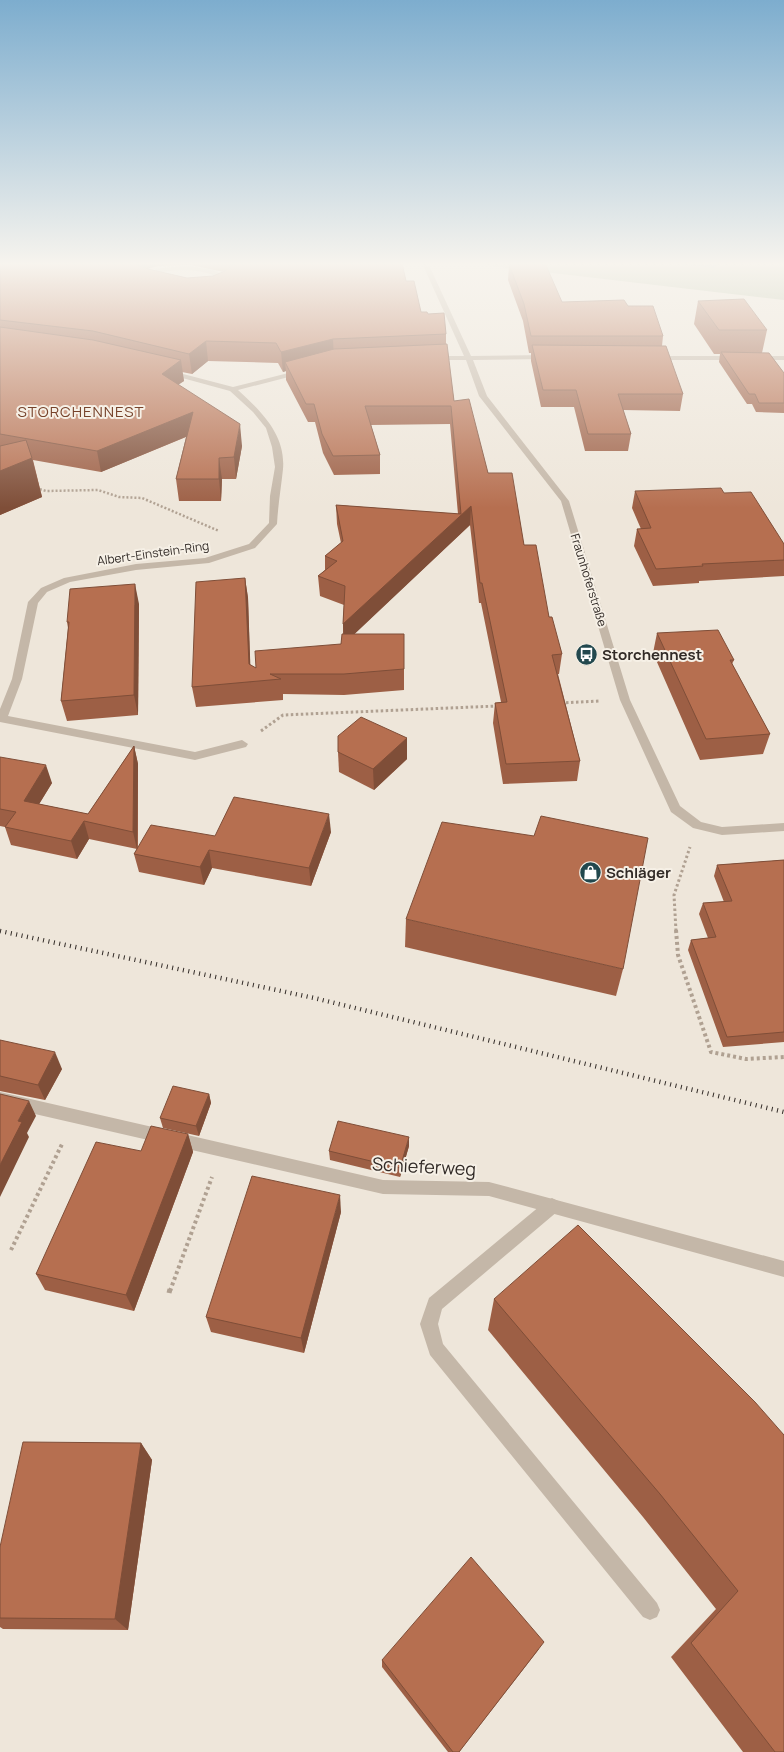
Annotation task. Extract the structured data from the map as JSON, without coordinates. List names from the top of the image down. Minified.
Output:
{"streets":{"street":["Albert-Einstein-Ring","Fraunhoferstraße","Schieferweg"]},"districts":["STORCHENNEST"],"places":{"bus stop":["Storchennest"],"shop":["Schläger"]}}
